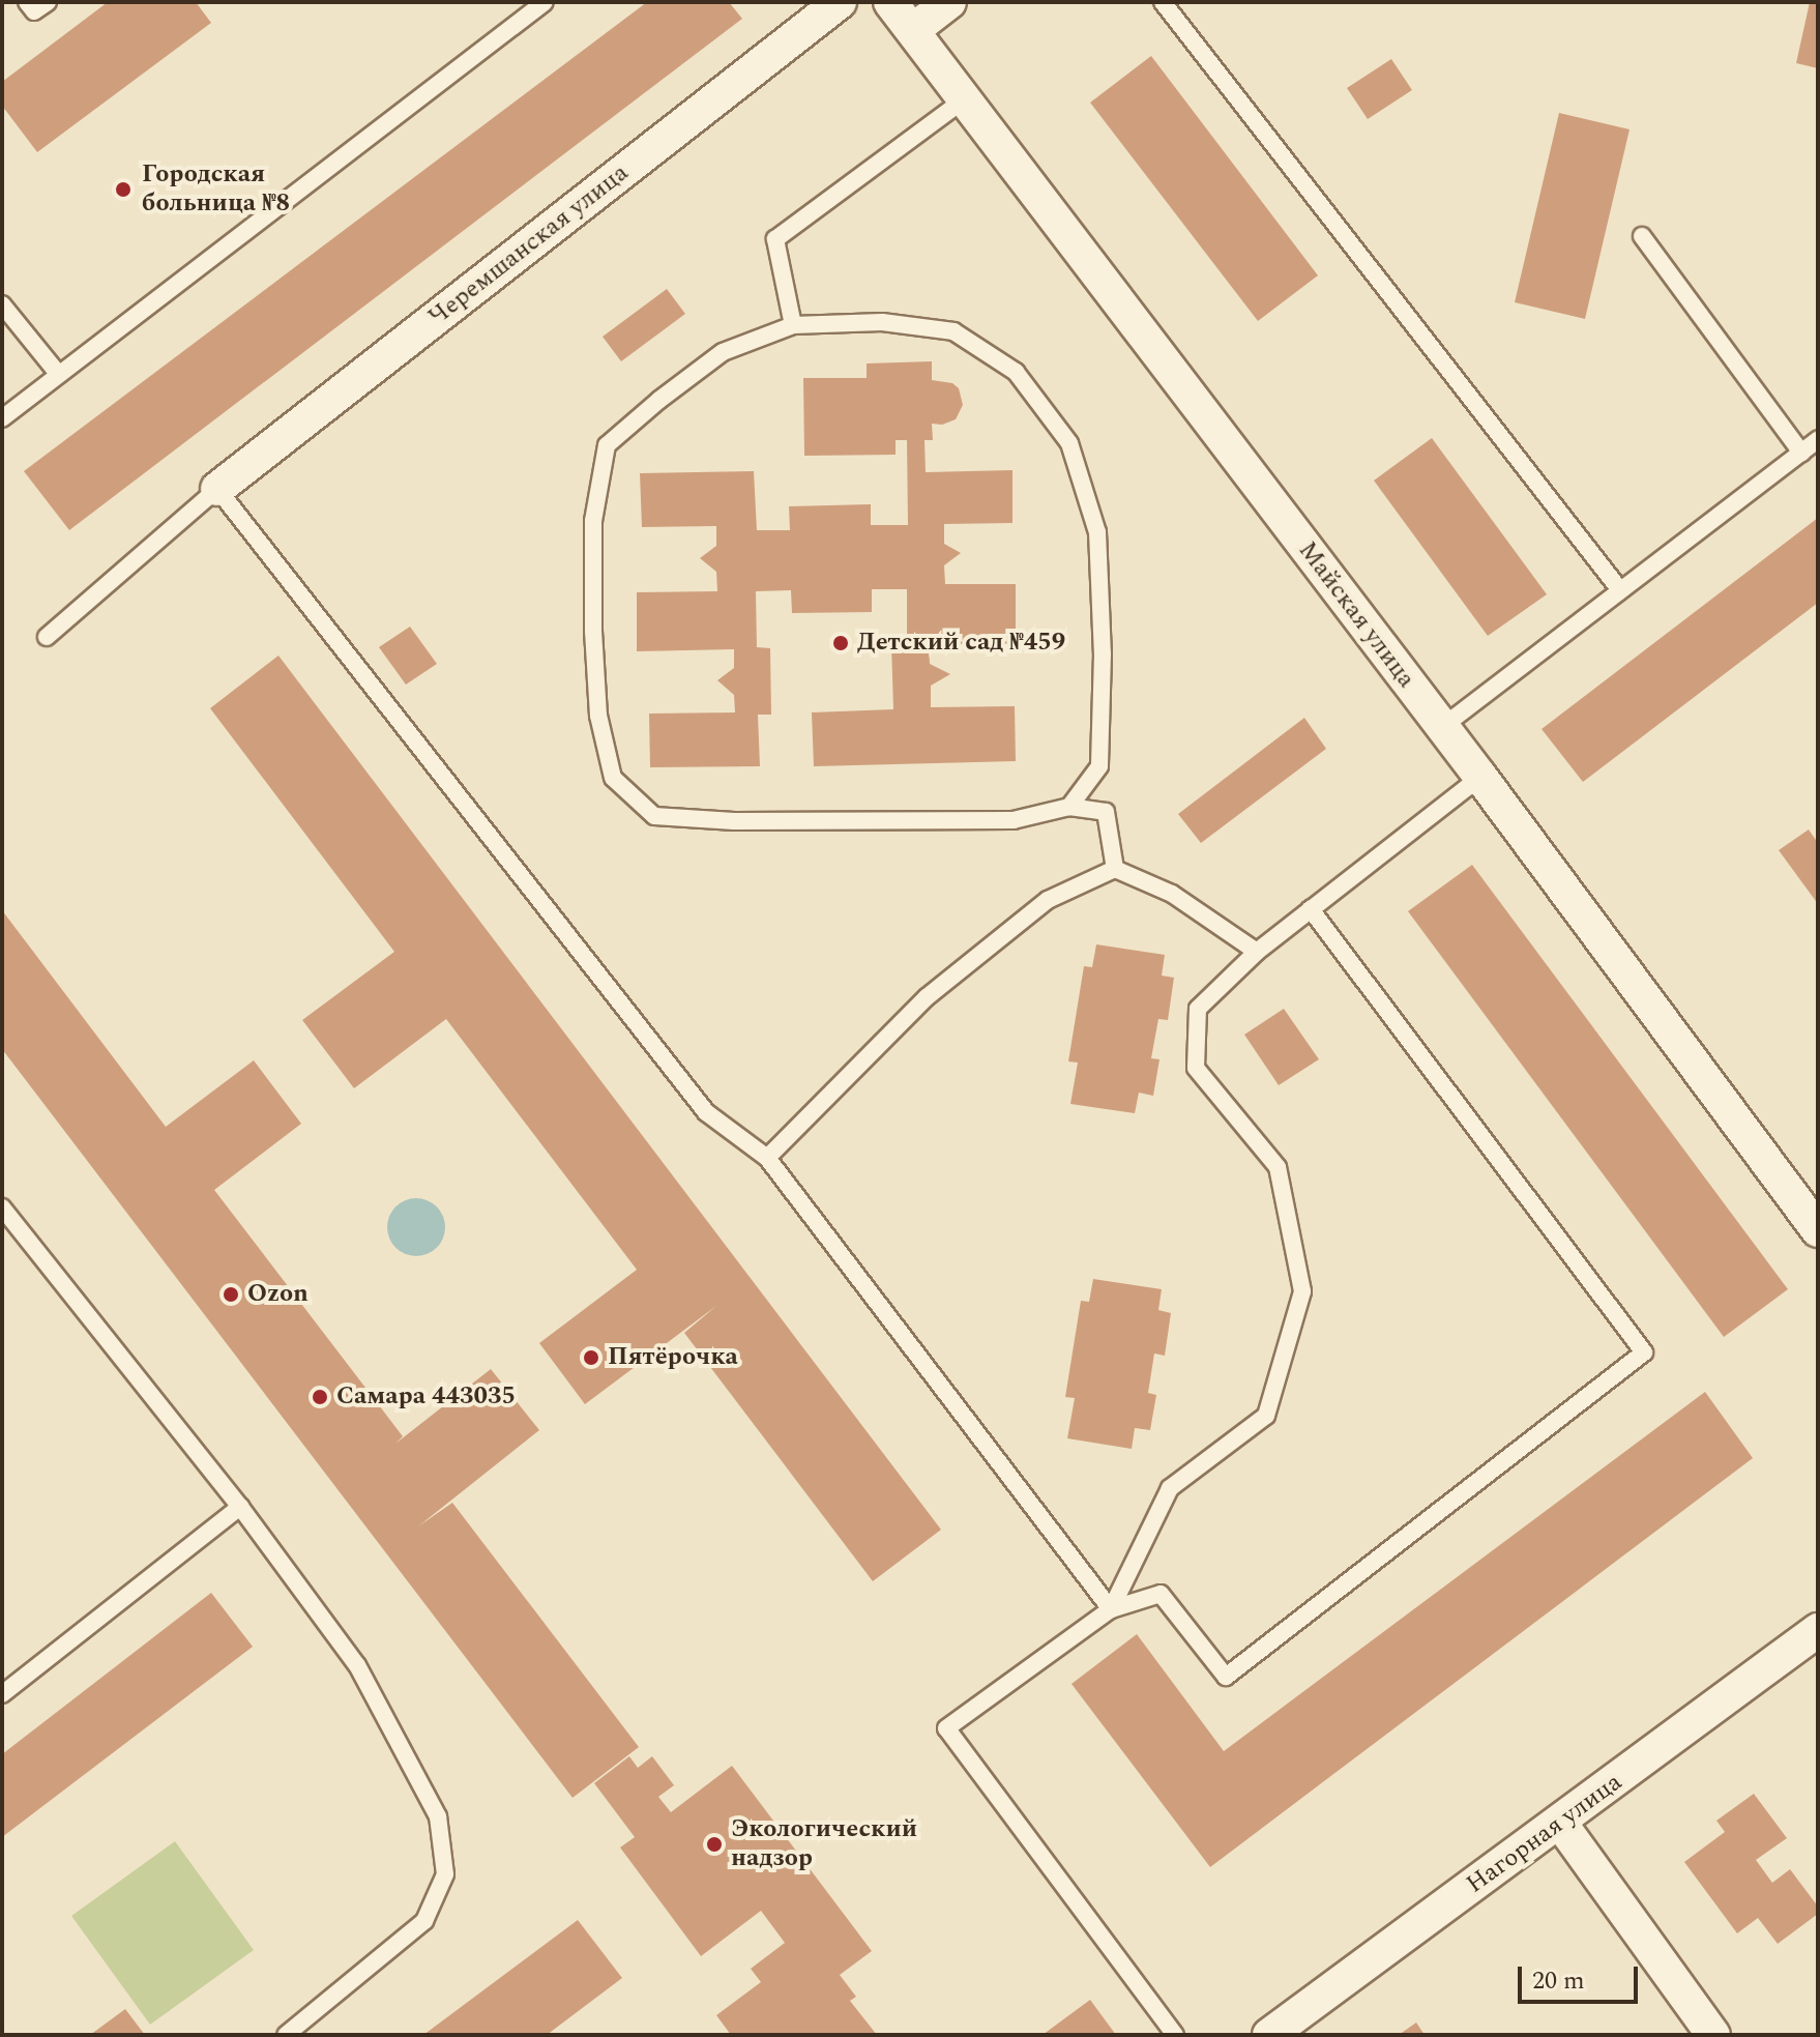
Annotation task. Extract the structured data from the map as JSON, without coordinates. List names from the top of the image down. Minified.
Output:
{"streets":{"street":["Черемшанская улица","Майская улица","Нагорная улица"]},"places":["Городская больница №8","Детский сад №459","Ozon","Пятёрочка","Самара 443035","Экологический надзор"],"scale_bar":"20 m"}
